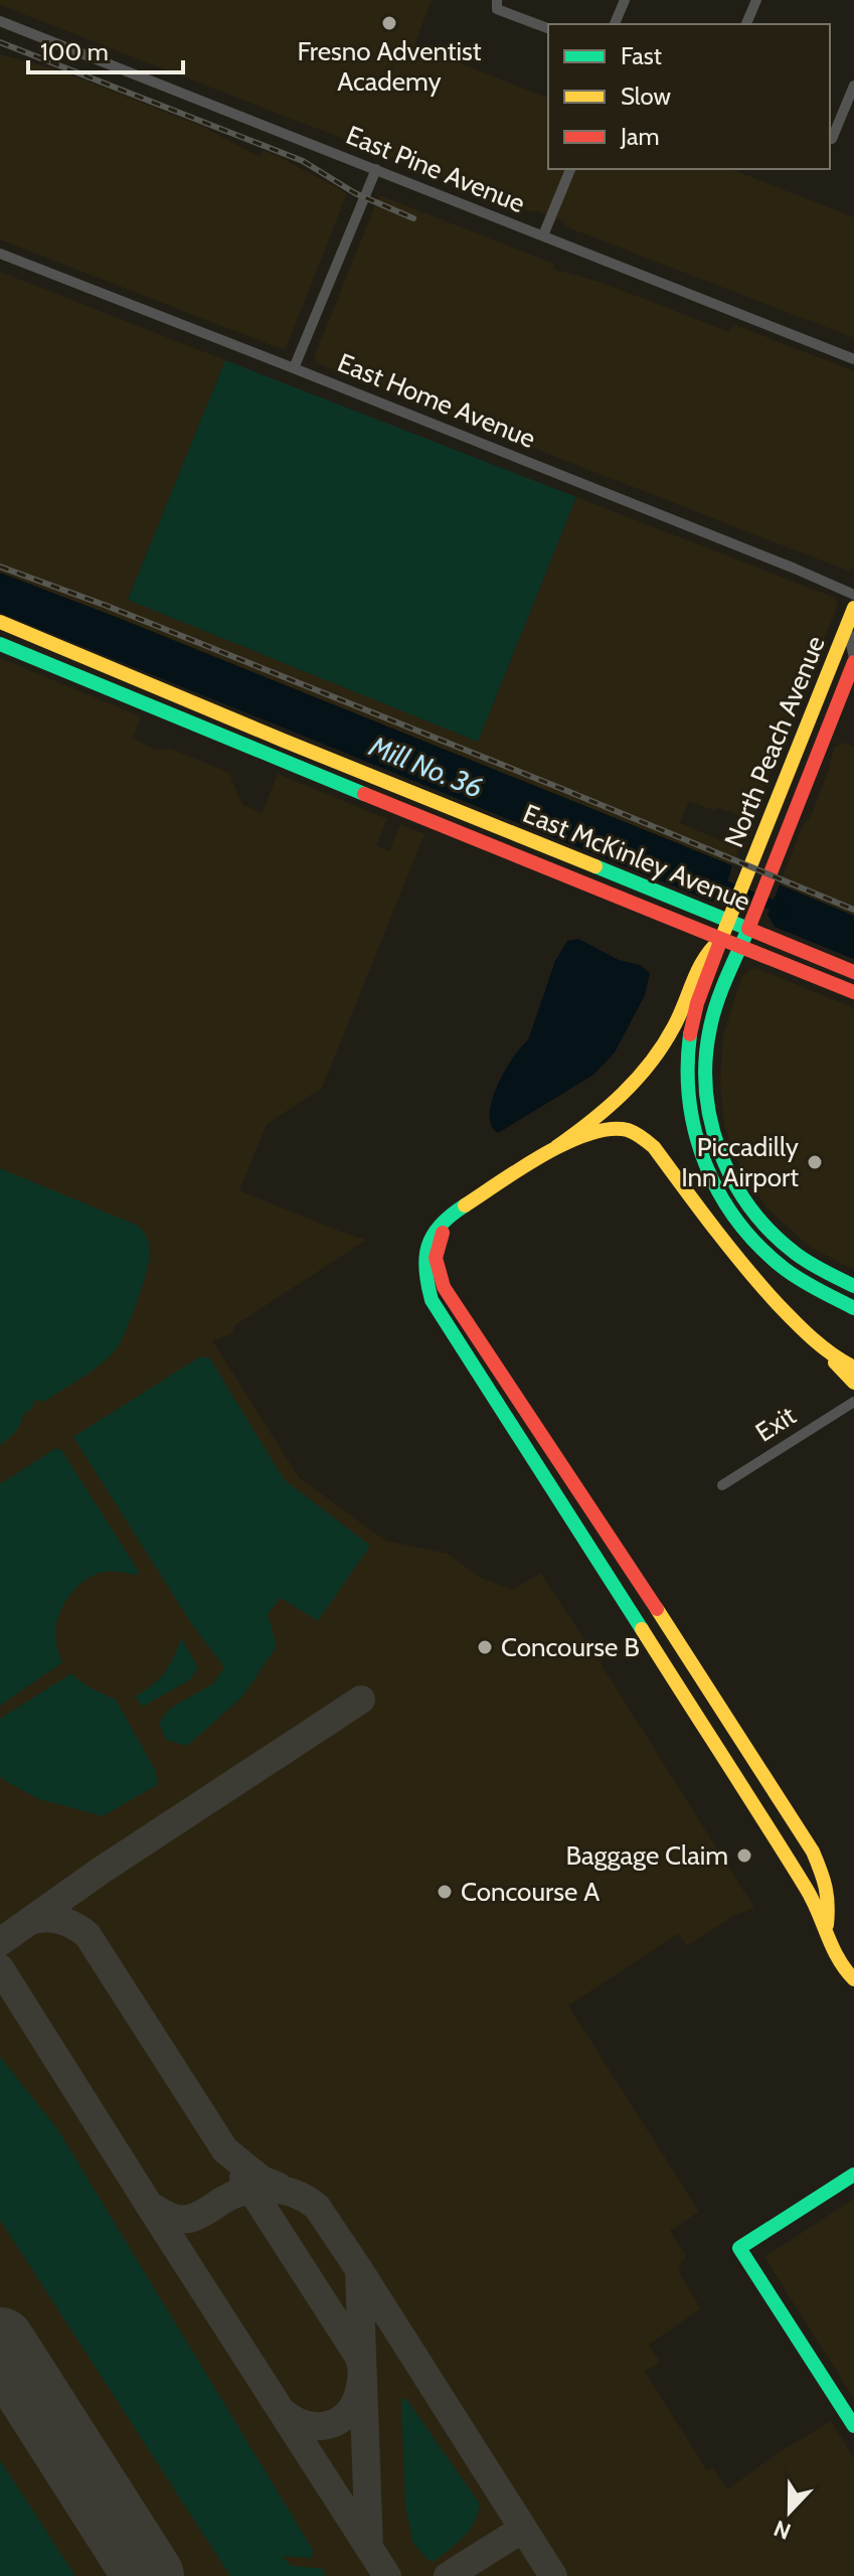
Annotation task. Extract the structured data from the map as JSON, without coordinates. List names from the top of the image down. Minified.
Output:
{"streets":{"main road":["North Peach Avenue","East McKinley Avenue"],"street":["East Pine Avenue","East Home Avenue","Exit"]},"crossings":[["North Peach Avenue","East McKinley Avenue"]],"water":["Mill No. 36"],"places":["Fresno Adventist Academy","Piccadilly Inn Airport","Concourse B","Baggage Claim","Concourse A"],"legend":["Fast","Slow","Jam"],"scale_bar":"100 m","north":"bottom"}
